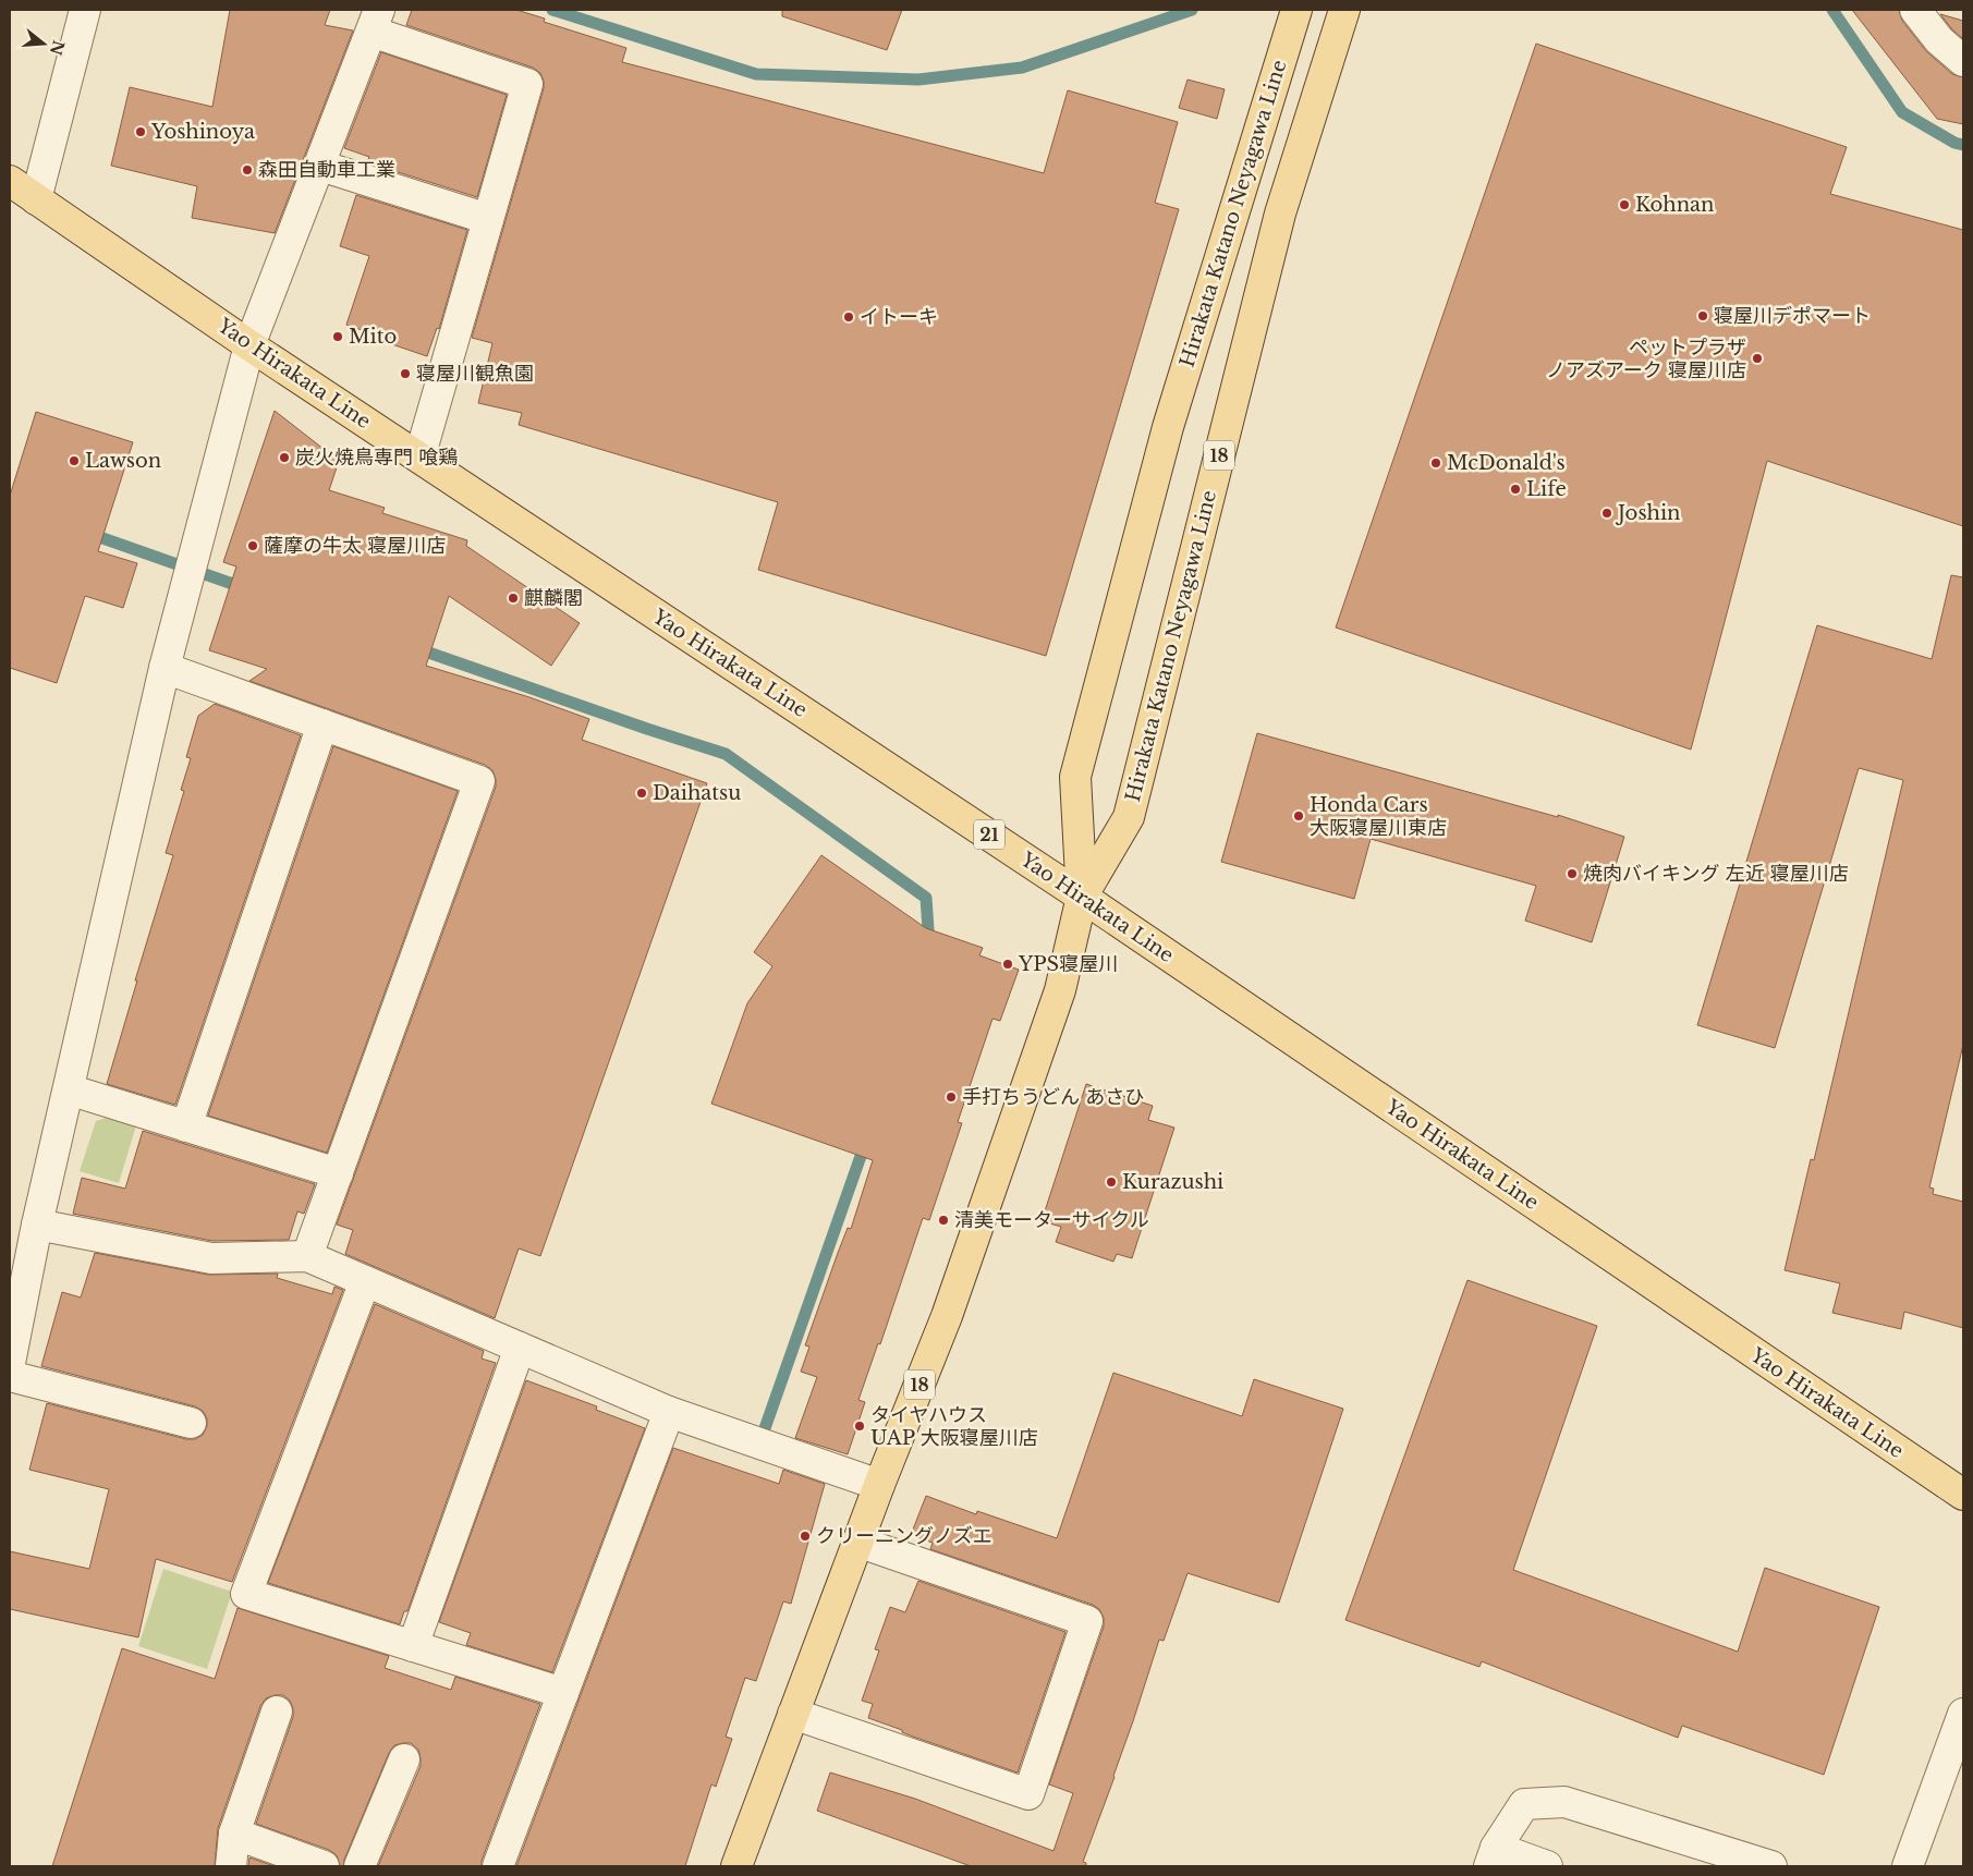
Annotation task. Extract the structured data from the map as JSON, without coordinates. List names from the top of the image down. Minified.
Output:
{"streets":{"main road":["Hirakata Katano Neyagawa Line","Yao Hirakata Line","18","21"]},"crossings":[["Hirakata Katano Neyagawa Line","Yao Hirakata Line"]],"places":["Yoshinoya","森田自動車工業","Kohnan","寝屋川デポマート","イトーキ","Mito","ペットプラザ ノアズアーク 寝屋川店","寝屋川観魚園","炭火焼鳥専門 喰鶏","Lawson","McDonald's","Life","Joshin","薩摩の牛太 寝屋川店","麒麟閣","Daihatsu","Honda Cars 大阪寝屋川東店","焼肉バイキング 左近 寝屋川店","YPS寝屋川","手打ちうどん あさひ","Kurazushi","清美モーターサイクル","タイヤハウス UAP 大阪寝屋川店","クリーニングノズエ"],"north":"right"}
